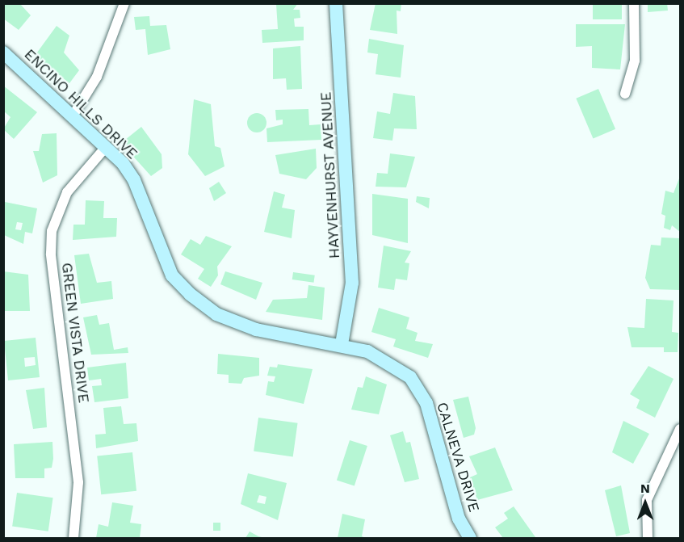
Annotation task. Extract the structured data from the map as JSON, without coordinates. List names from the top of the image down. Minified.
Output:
{"streets":{"main road":["ENCINO HILLS DRIVE","HAYVENHURST AVENUE","CALNEVA DRIVE"],"street":["GREEN VISTA DRIVE"]},"crossings":[["ENCINO HILLS DRIVE","HAYVENHURST AVENUE"],["ENCINO HILLS DRIVE","GREEN VISTA DRIVE"],["ENCINO HILLS DRIVE","CALNEVA DRIVE"],["HAYVENHURST AVENUE","CALNEVA DRIVE"]],"north":"top"}
